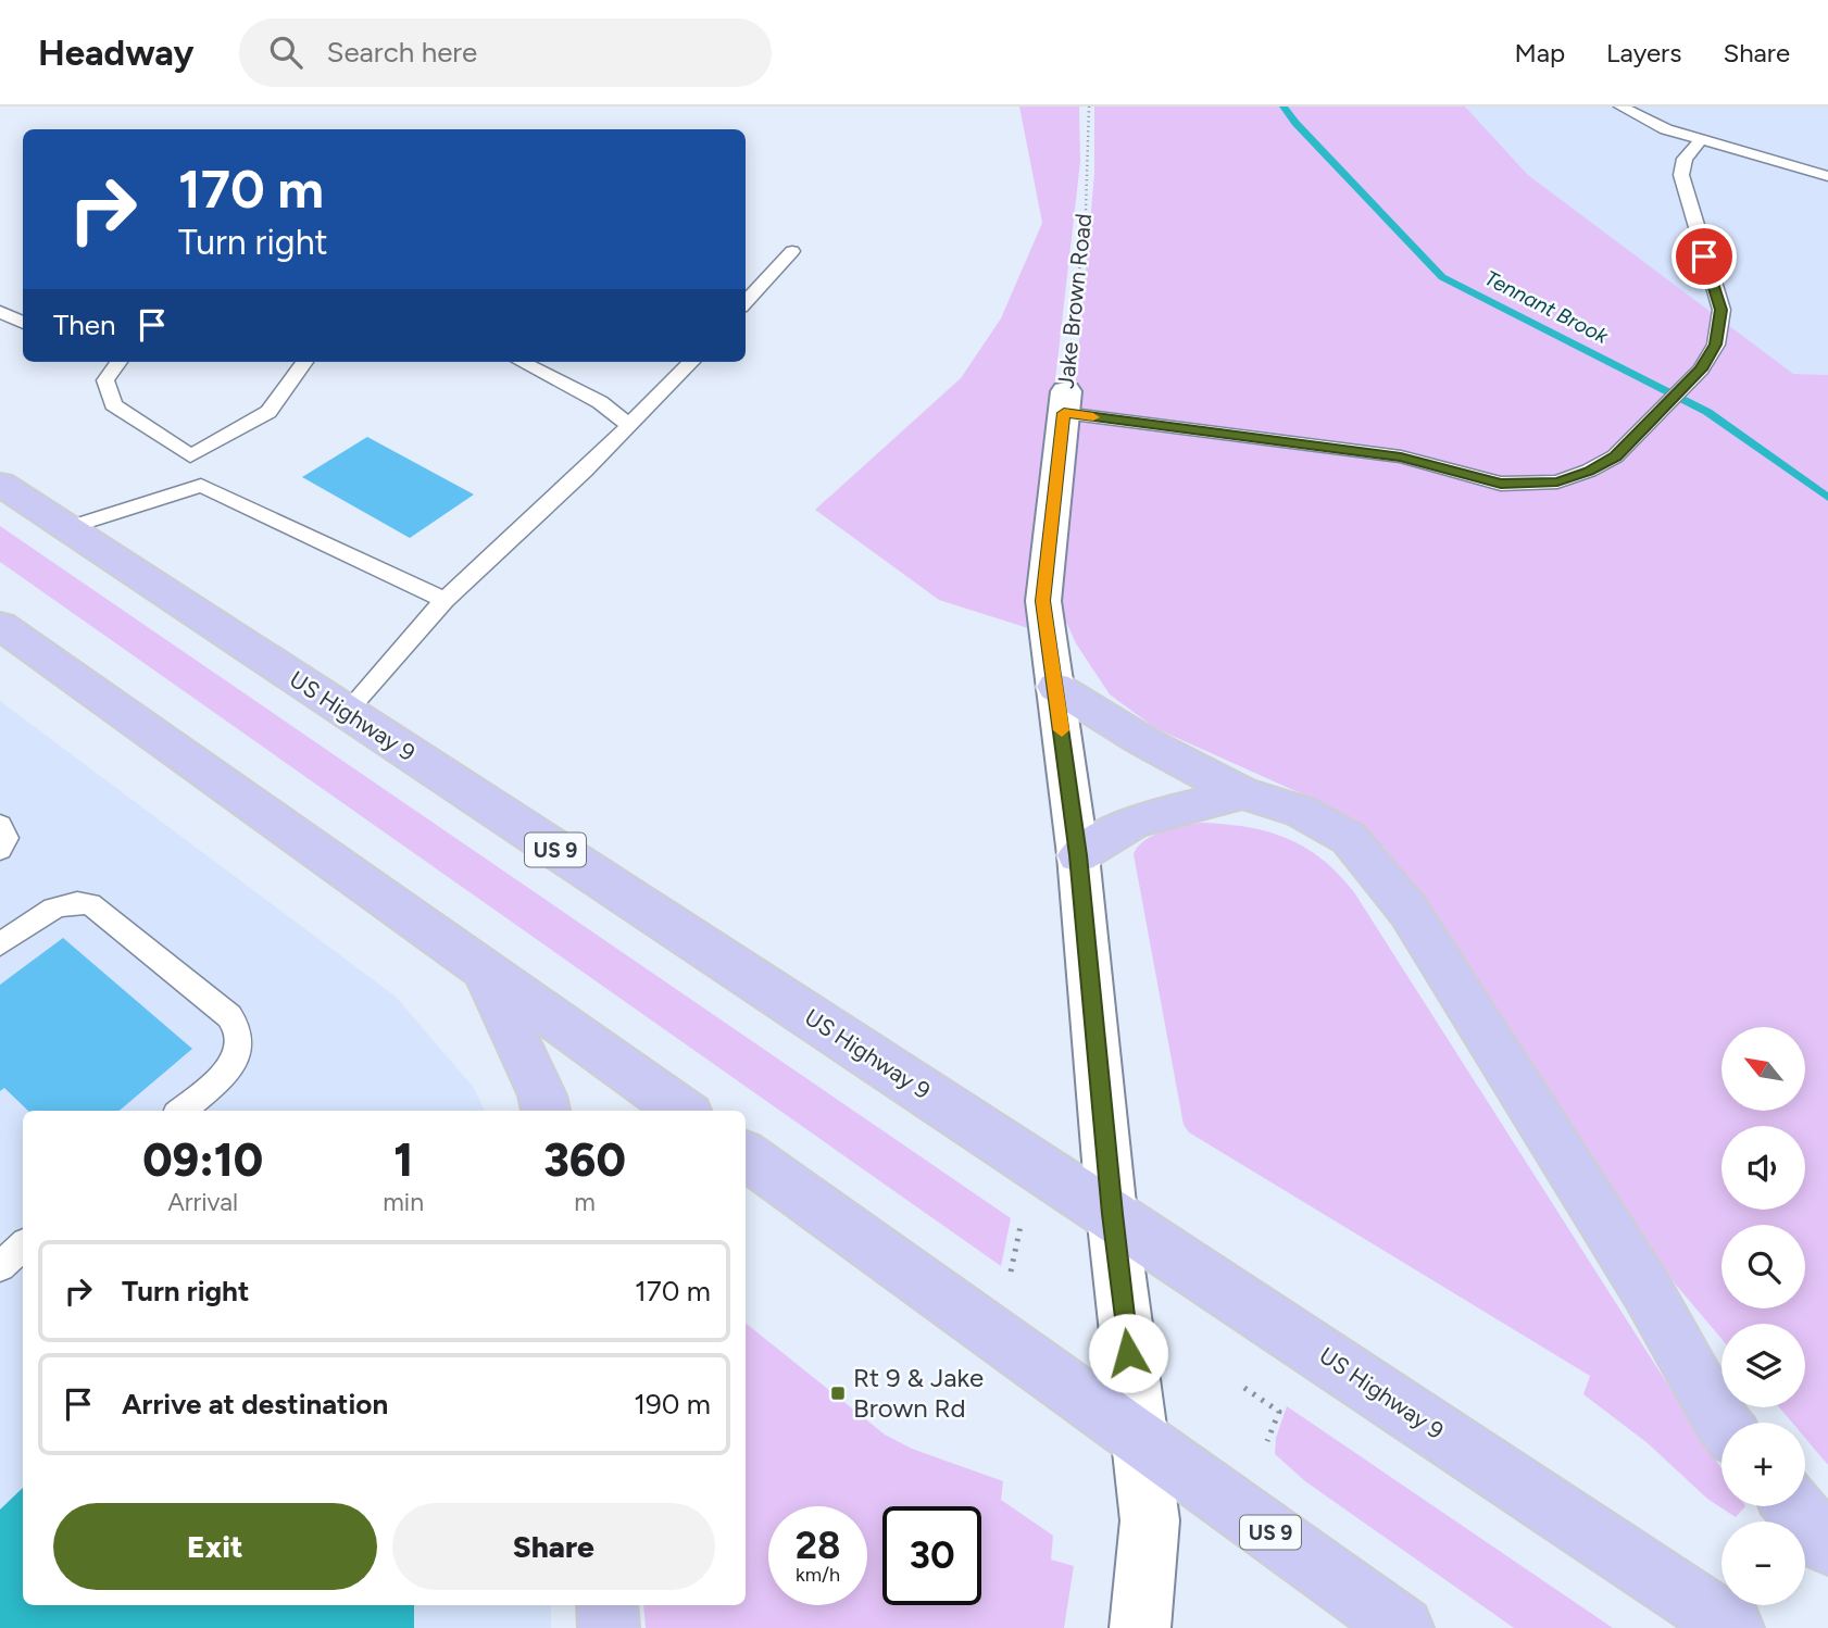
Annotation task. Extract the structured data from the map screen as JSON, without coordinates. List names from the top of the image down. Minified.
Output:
{"streets":{"highway":["US Highway 9","US 9"],"street":["Jake Brown Road"]},"crossings":[["Jake Brown Road","US Highway 9"],["Jake Brown Road","US 9"]],"water":["Tennant Brook"],"places":{"transit":["Rt 9 & Jake Brown Rd"]},"north":"top left","page":{"header":"Headway","search":"Search here","nav":["Map","Layers","Share"],"turn":["170 m","Turn right"],"then":"Then","map_buttons":["+","−"],"eta":["09:10","Arrival","1","min","360","m"],"list":[{"name":"Turn right","value":"170 m"},{"name":"Arrive at destination","value":"190 m"}],"buttons":["Exit","Share"],"speed":"28 km/h","limit":"30"}}
